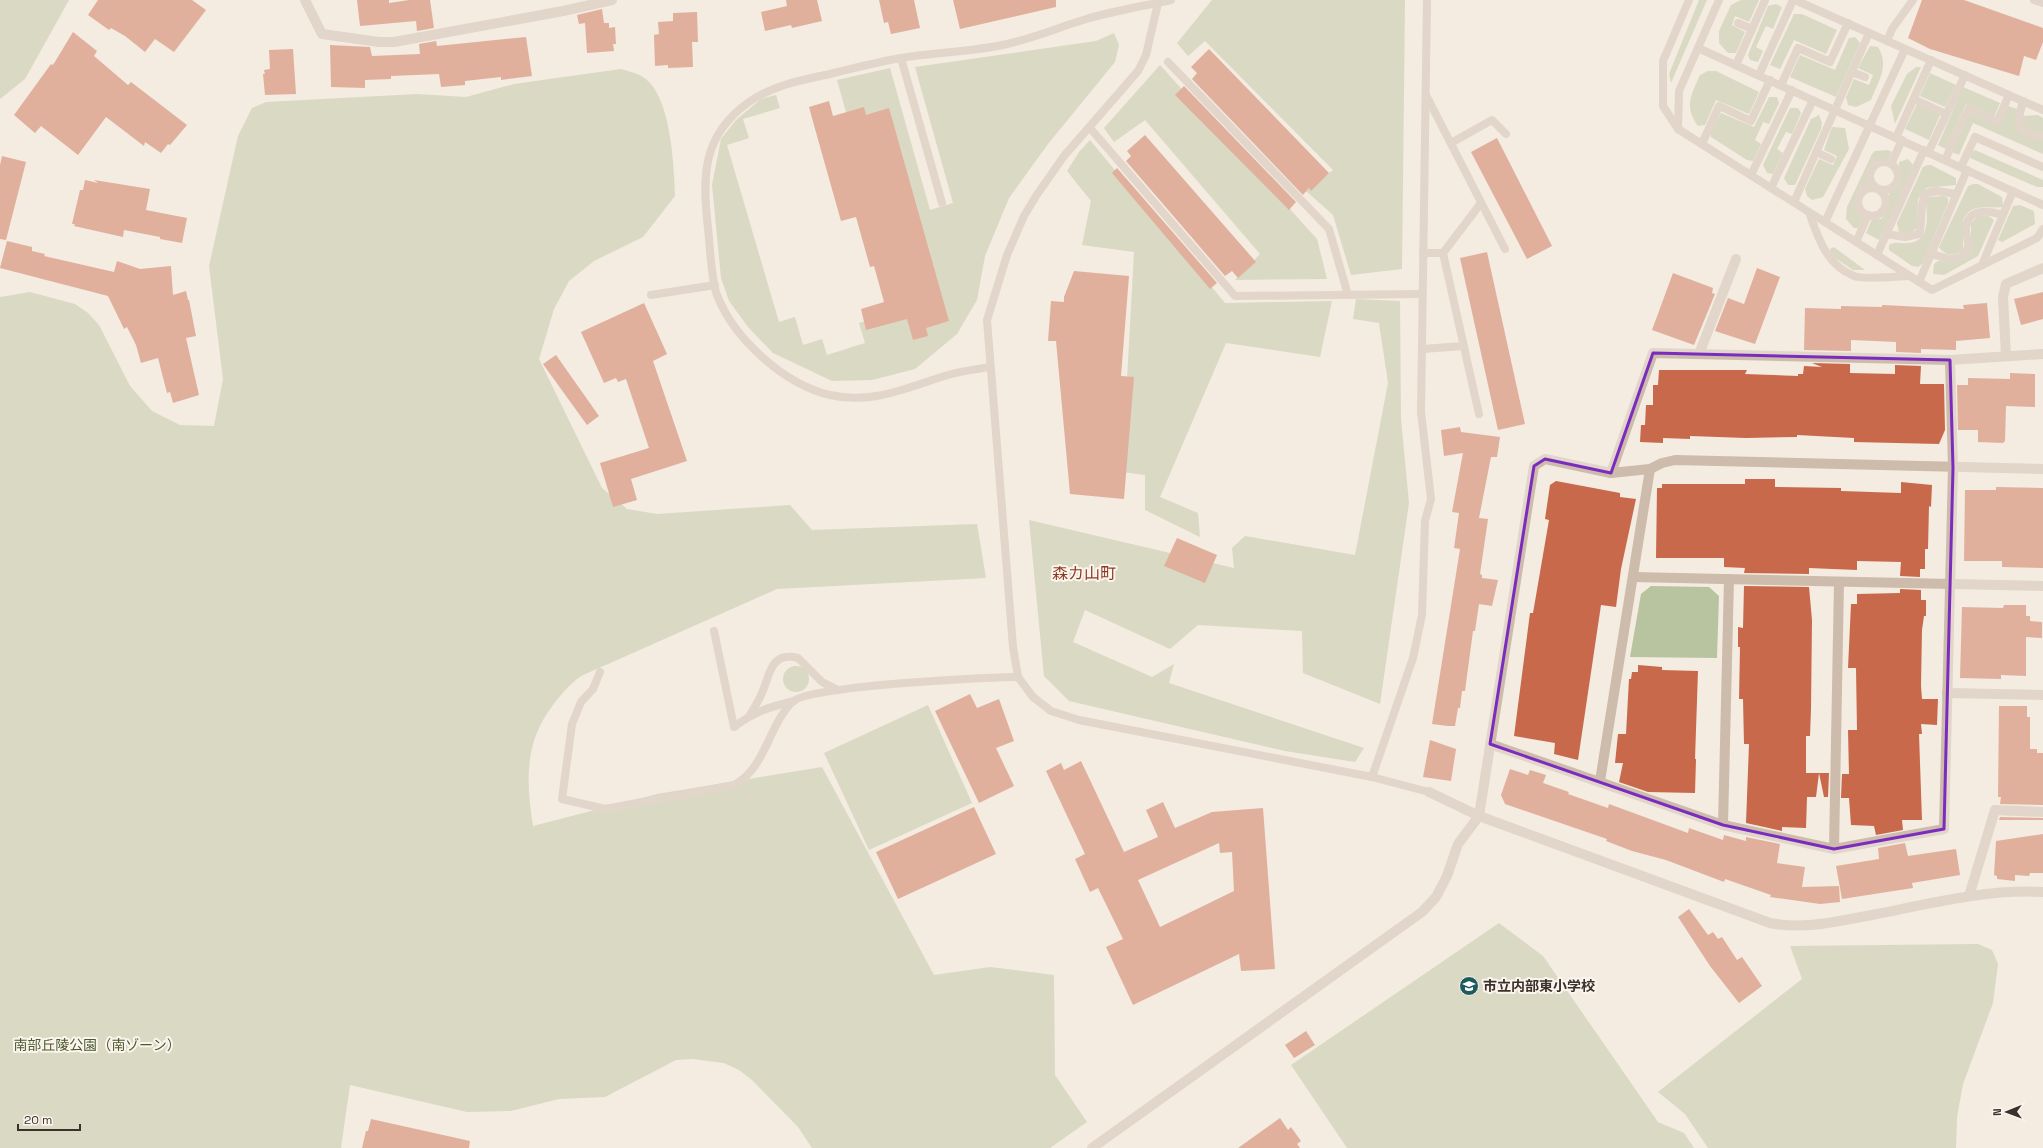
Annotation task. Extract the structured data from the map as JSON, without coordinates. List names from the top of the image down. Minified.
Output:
{"districts":["森カ山町"],"parks":["南部丘陵公園（南ゾーン）"],"places":{"school or university":["市立内部東小学校"]},"scale_bar":"20 m","north":"left"}
